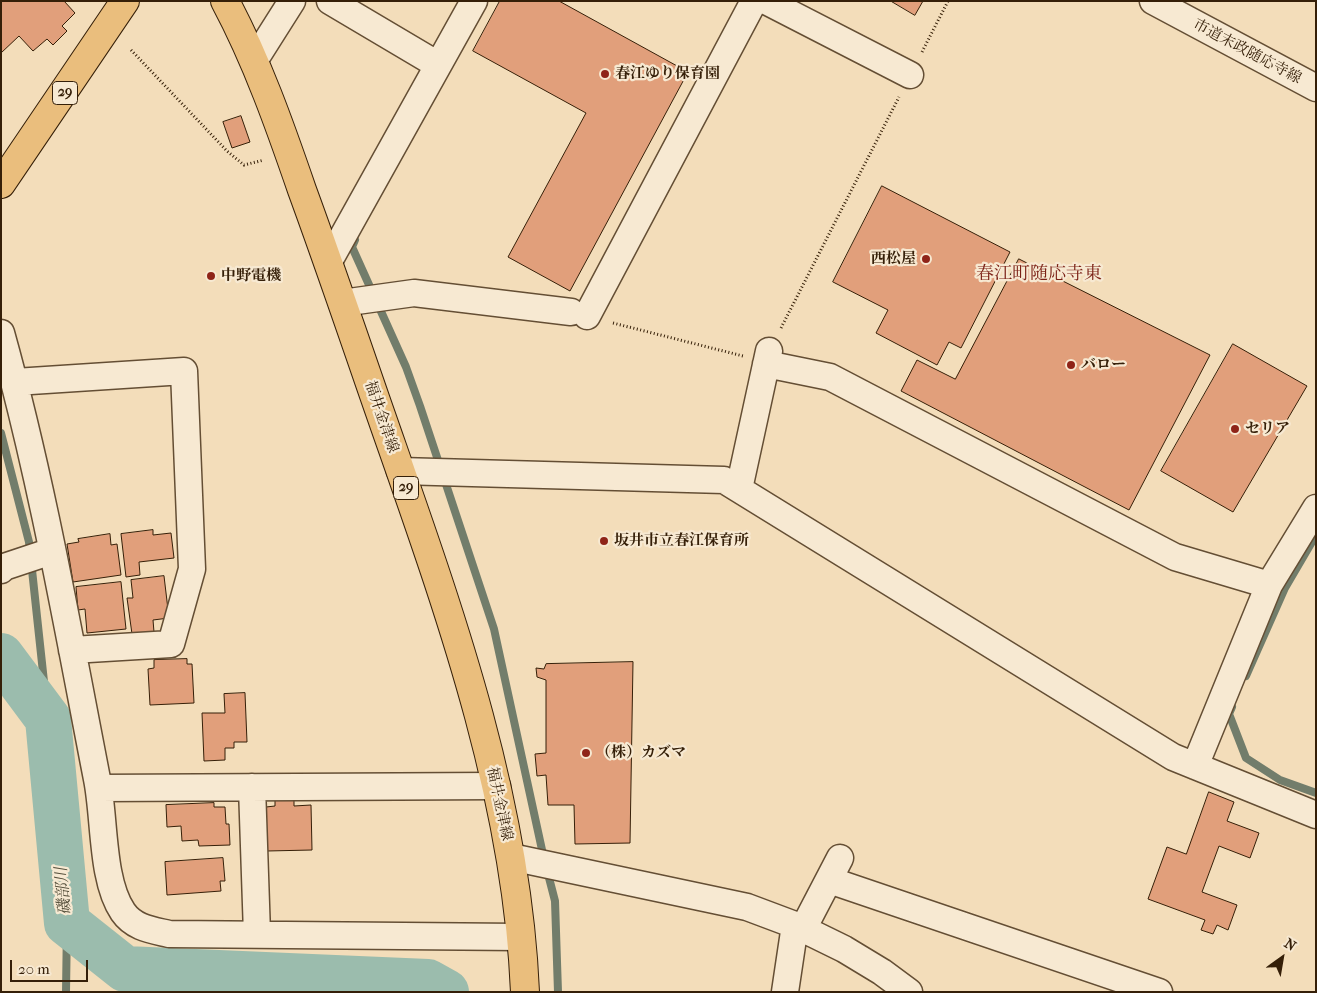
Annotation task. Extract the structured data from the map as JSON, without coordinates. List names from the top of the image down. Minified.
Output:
{"streets":{"main road":["29","福井金津線"],"street":["市道末政随応寺線"]},"districts":["春江町随応寺東"],"water":["磯部川"],"places":["春江ゆり保育園","西松屋","中野電機","バロー","セリア","坂井市立春江保育所","（株）カズマ"],"scale_bar":"20 m","north":"top right"}
